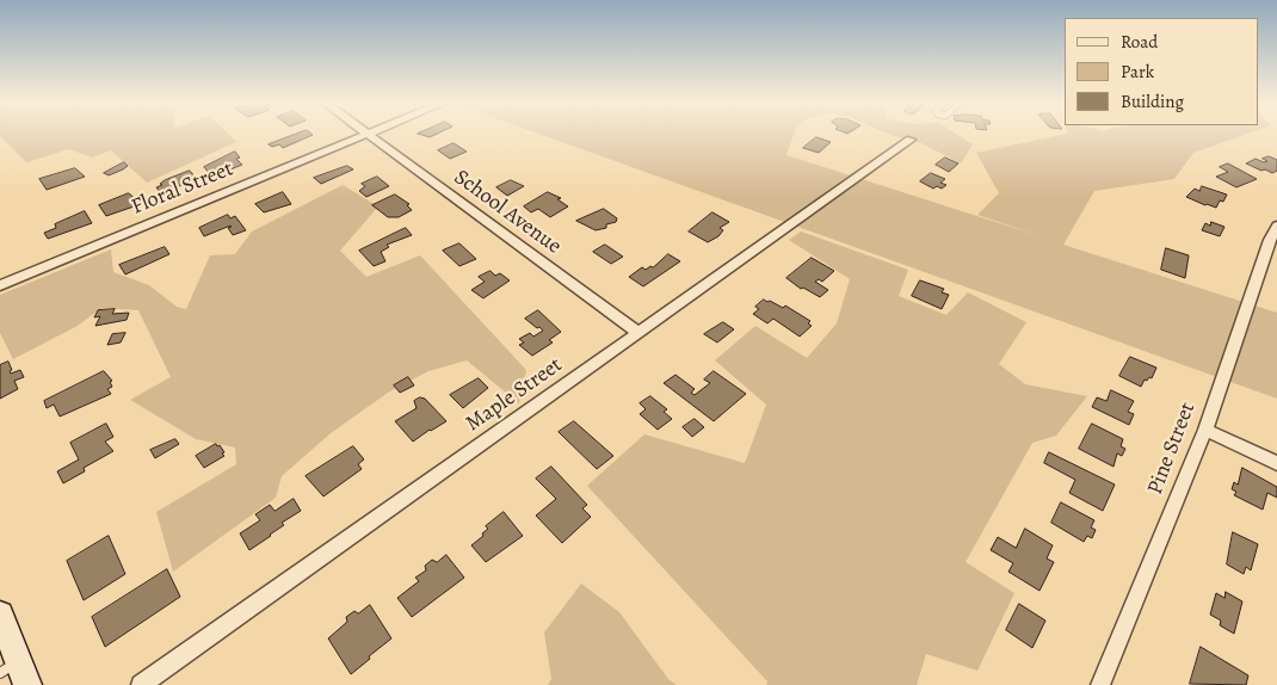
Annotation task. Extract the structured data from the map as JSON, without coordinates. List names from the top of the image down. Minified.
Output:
{"streets":{"street":["Floral Street","School Avenue","Maple Street","Pine Street"]},"crossings":[["Floral Street","School Avenue"],["School Avenue","Maple Street"]],"legend":["Road","Park","Building"]}
